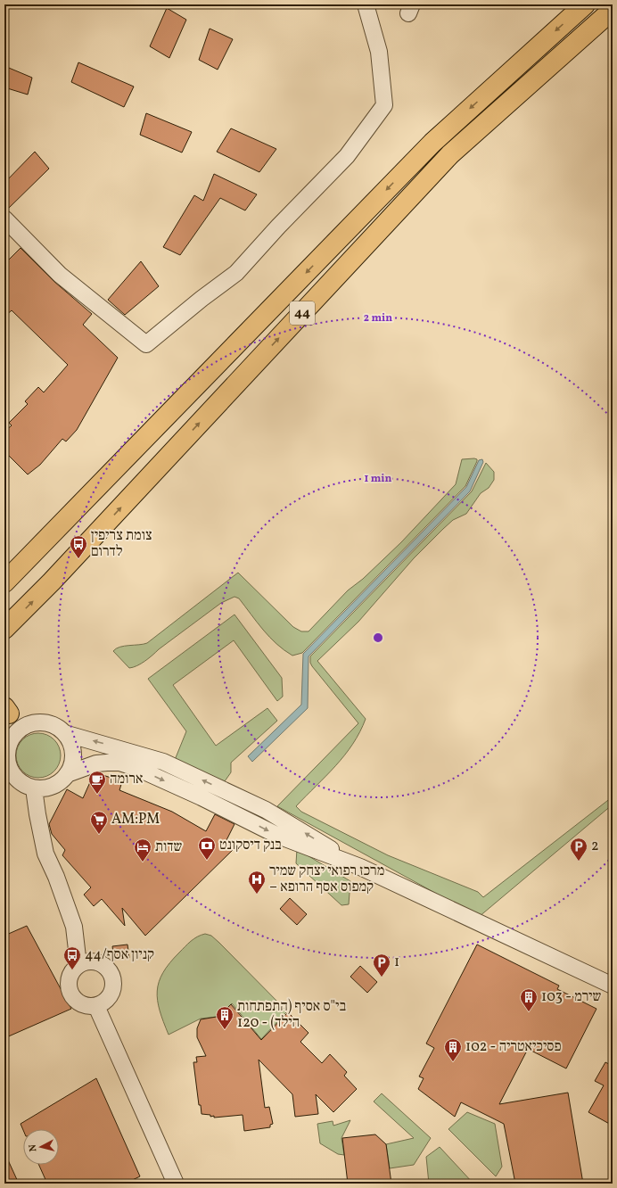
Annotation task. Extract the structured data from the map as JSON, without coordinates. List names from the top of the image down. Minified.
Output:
{"streets":{"highway":["44"]},"places":{"bus stop":["צומת צריפין לדרום","קניון אסף/44"],"cafe":["ארומה"],"supermarket":["AM:PM"],"bank":["בנק דיסקונט"],"parking":["2","1"],"hotel":["שדות"],"hospital":["מרכז רפואי יצחק שמיר – קמפוס אסף הרופא"],"building":["103 - שירמ","בי\"ס אסיף (התפתחות הילד) - 120","102 - פסיכיאטריה"]},"north":"left","rings":["2 min","1 min"]}
